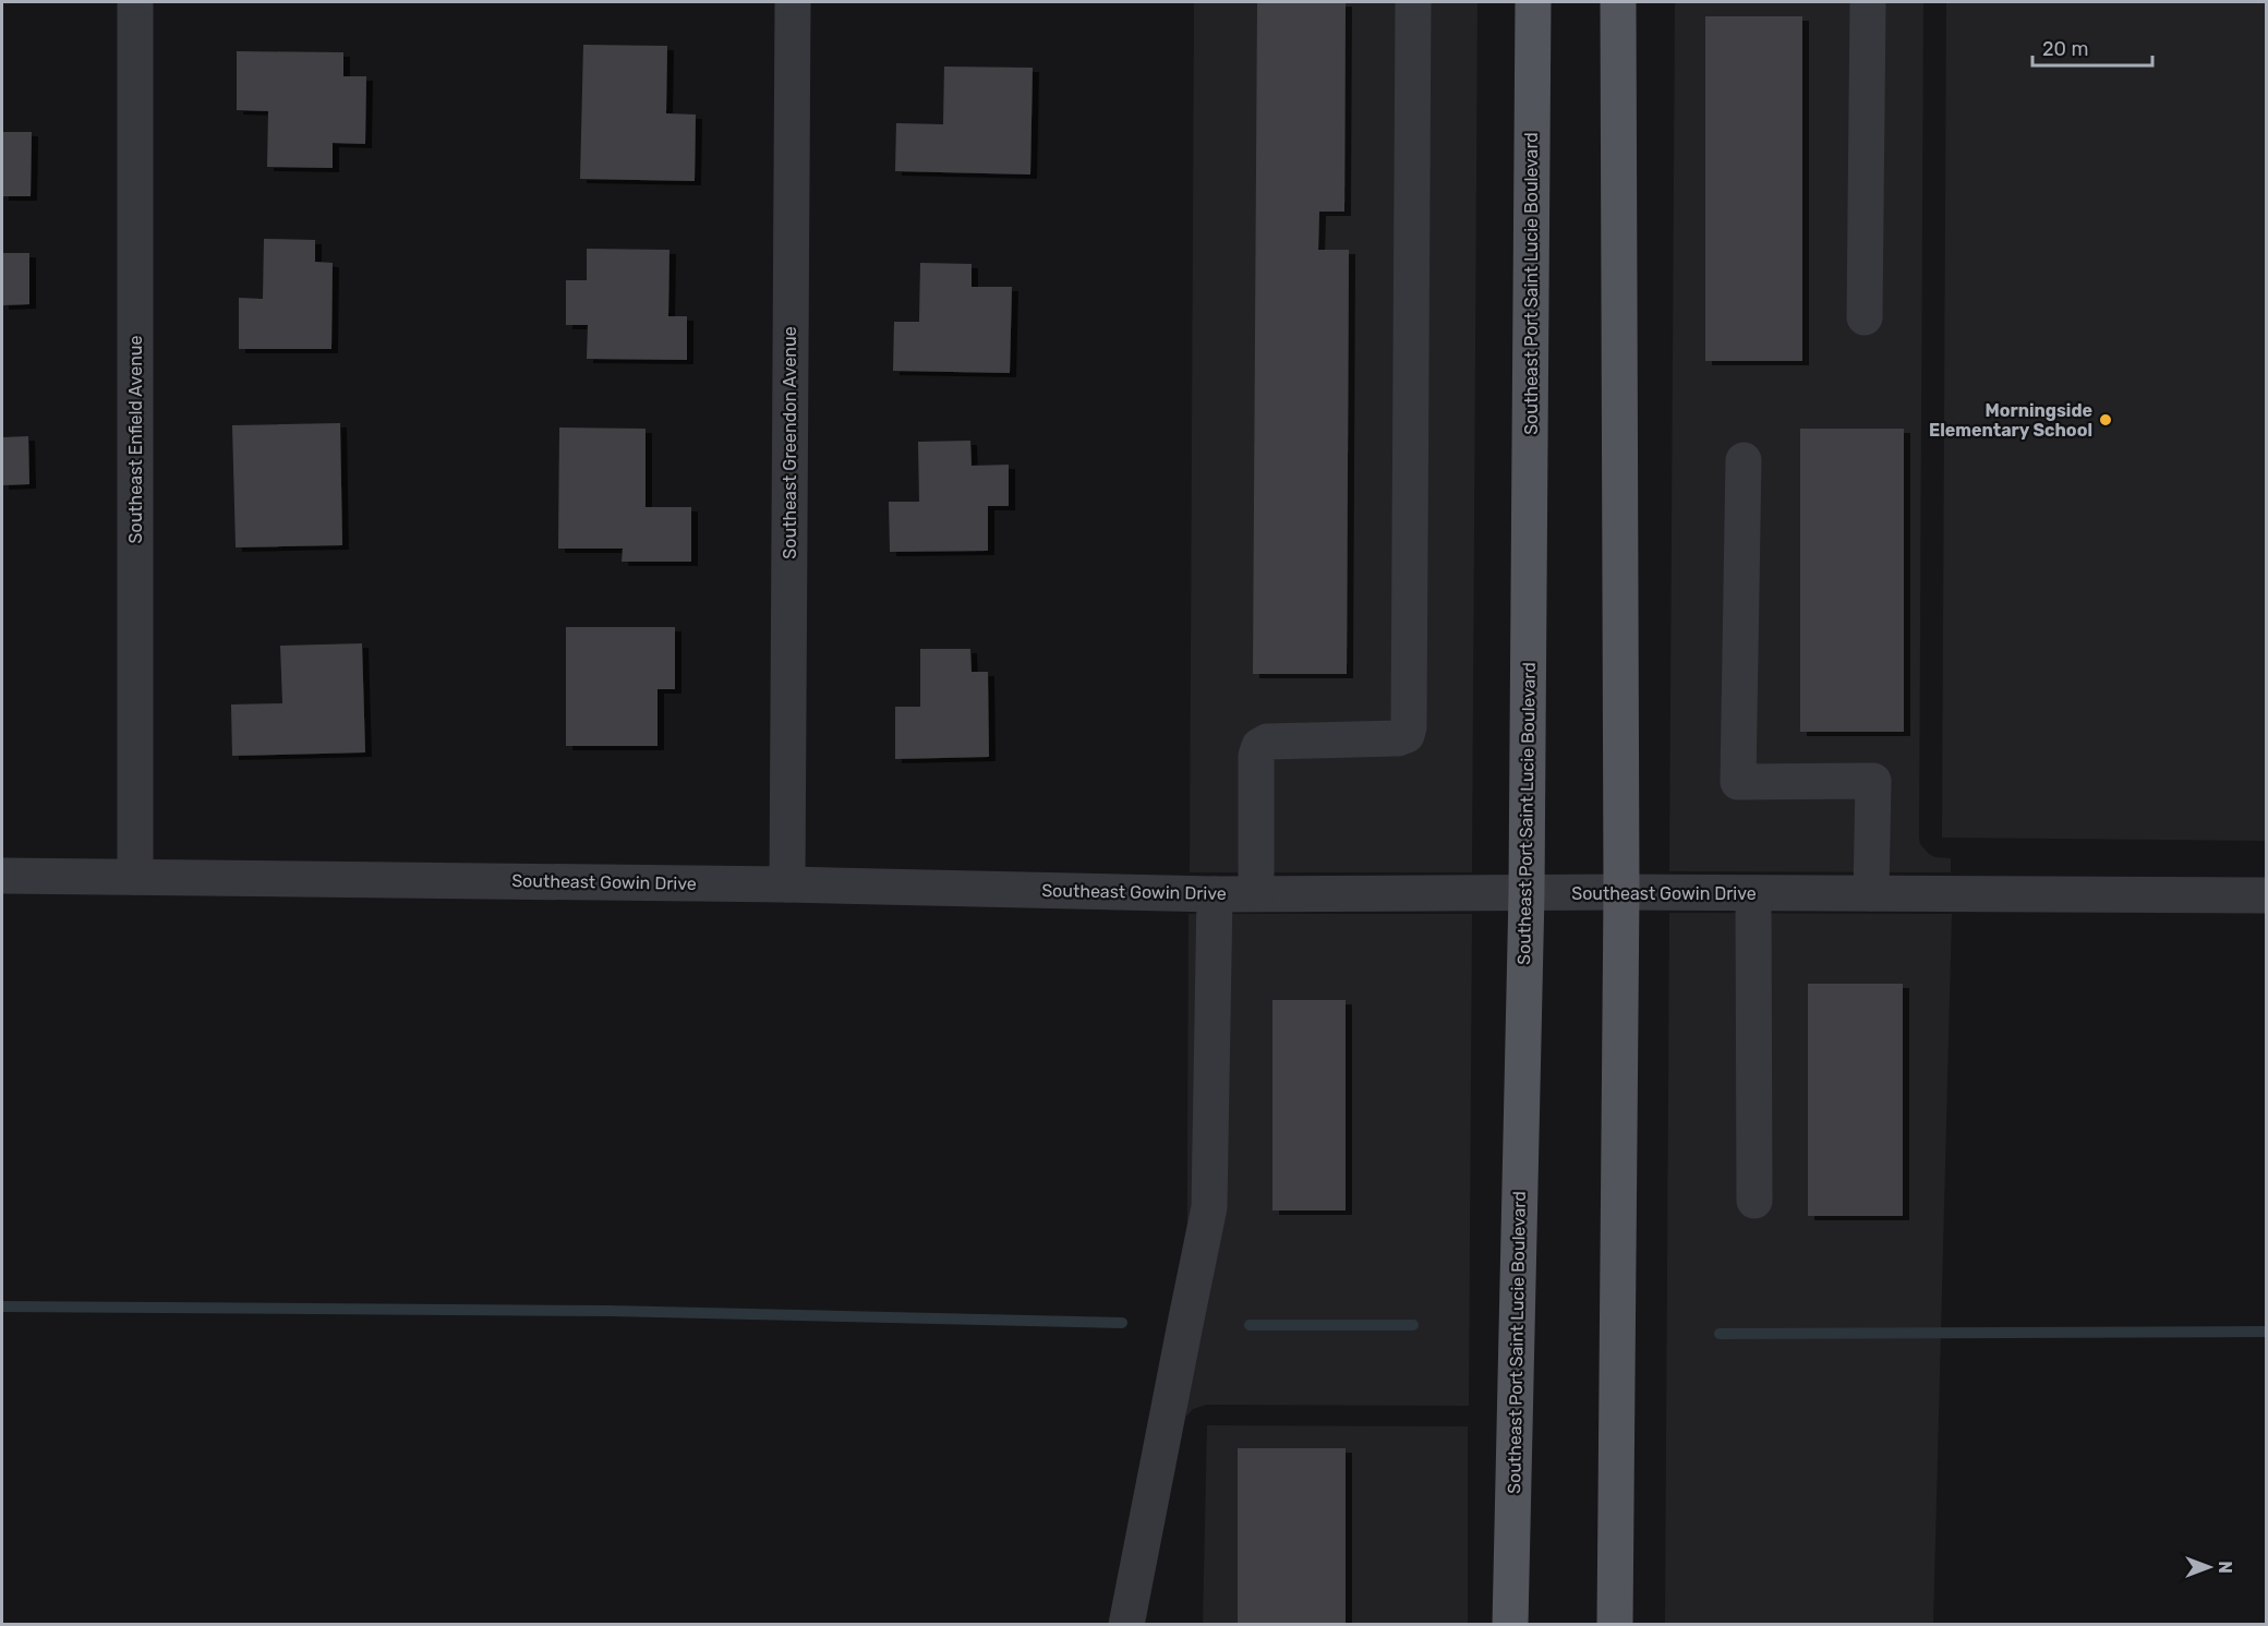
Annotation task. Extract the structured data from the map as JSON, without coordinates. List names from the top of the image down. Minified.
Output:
{"streets":{"main road":["Southeast Port Saint Lucie Boulevard"],"street":["Southeast Enfield Avenue","Southeast Greendon Avenue","Southeast Gowin Drive"]},"crossings":[["Southeast Port Saint Lucie Boulevard","Southeast Gowin Drive"],["Southeast Enfield Avenue","Southeast Gowin Drive"],["Southeast Greendon Avenue","Southeast Gowin Drive"]],"places":["Morningside Elementary School"],"scale_bar":"20 m","north":"right"}
